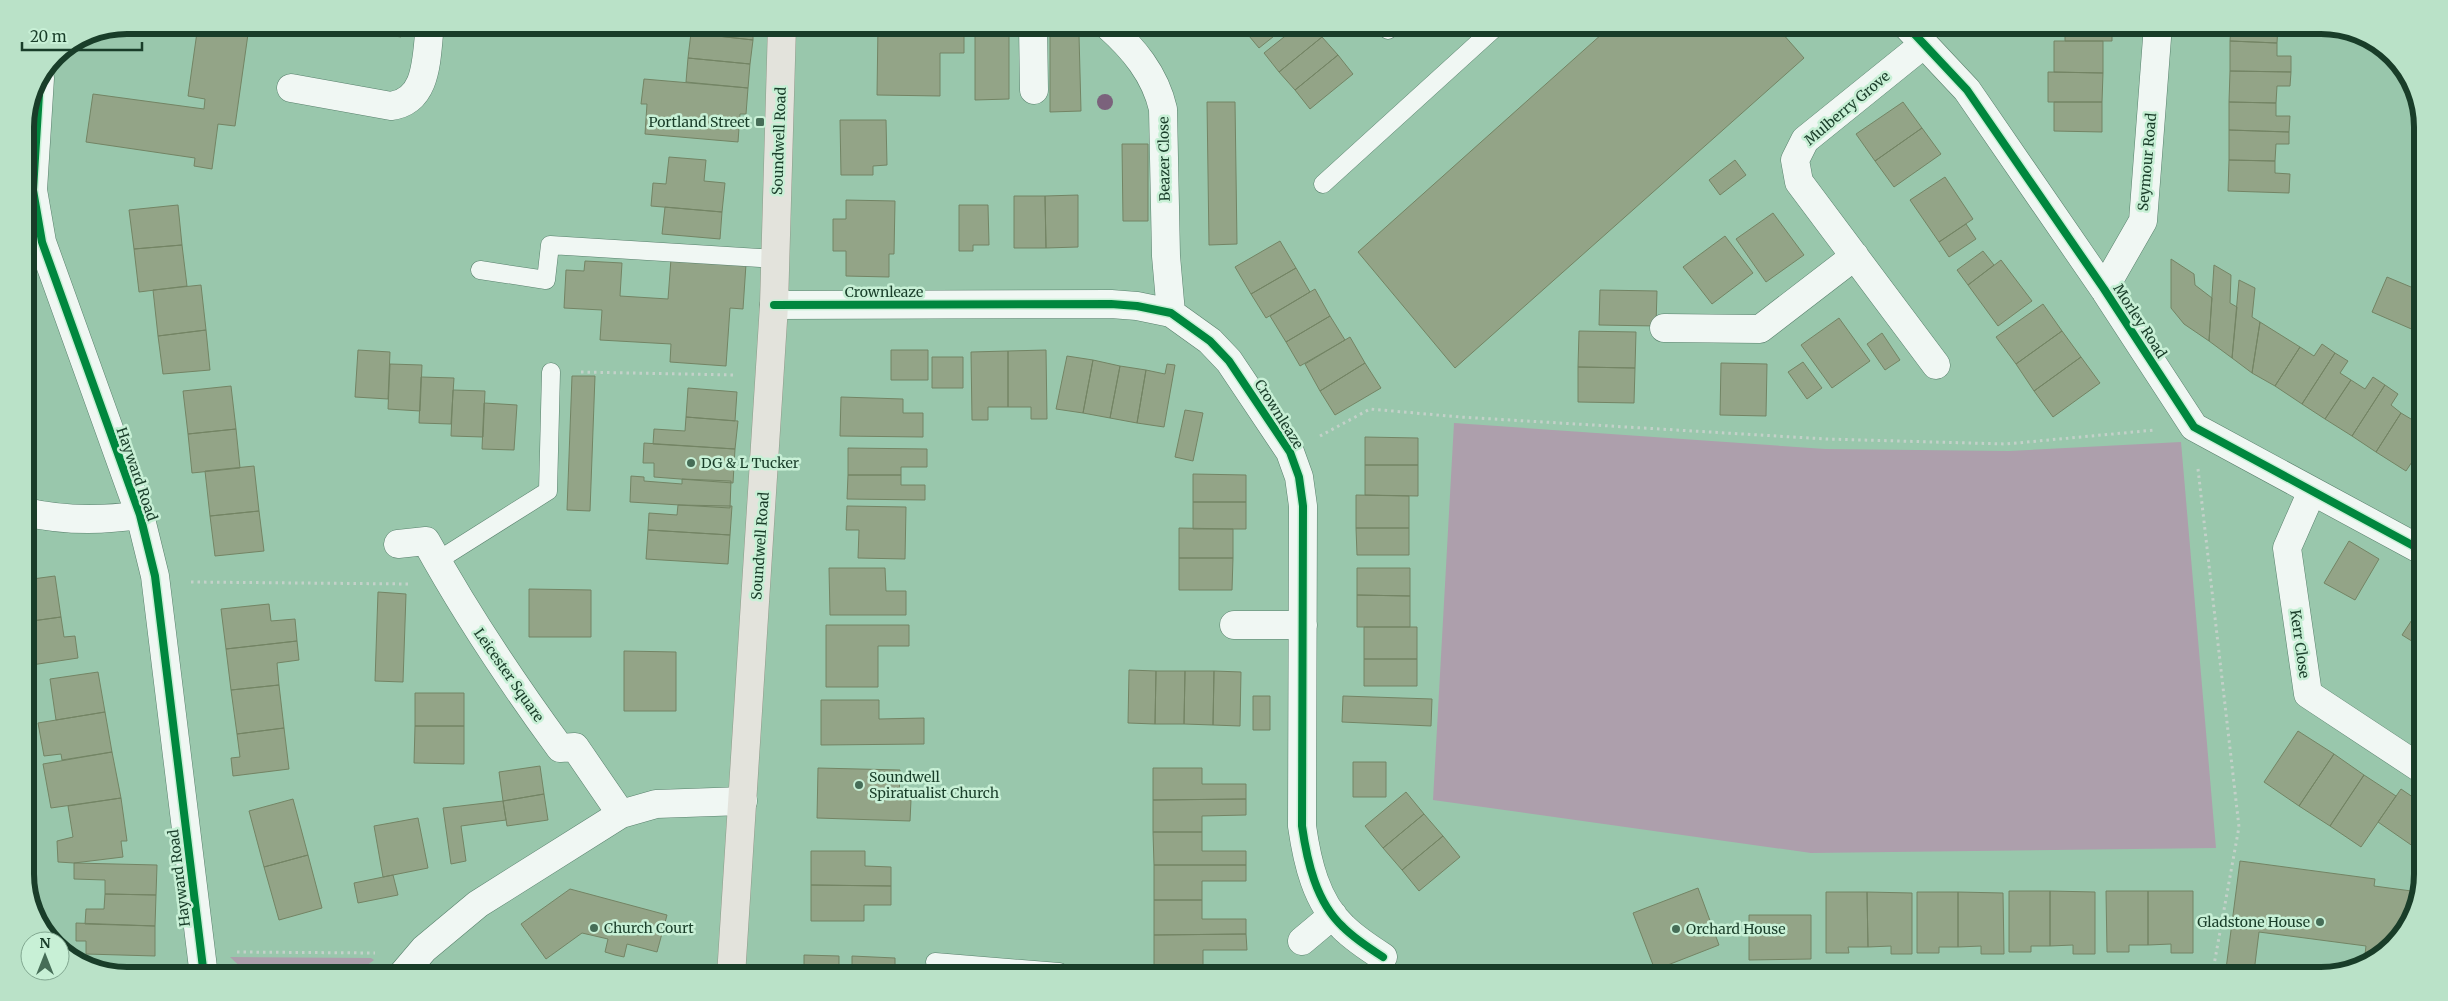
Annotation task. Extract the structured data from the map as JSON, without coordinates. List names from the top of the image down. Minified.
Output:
{"streets":{"main road":["Soundwell Road"],"street":["Mulberry Grove","Beazer Close","Seymour Road","Crownleaze","Morley Road","Hayward Road","Kerr Close","Leicester Square"]},"crossings":[["Mulberry Grove","Morley Road"],["Soundwell Road","Crownleaze"],["Beazer Close","Crownleaze"],["Seymour Road","Morley Road"],["Morley Road","Kerr Close"]],"places":{"transit":["Portland Street"],"other":["DG & L Tucker","Soundwell Spiratualist Church","Gladstone House","Church Court","Orchard House"]},"scale_bar":"20 m","north":"top"}
